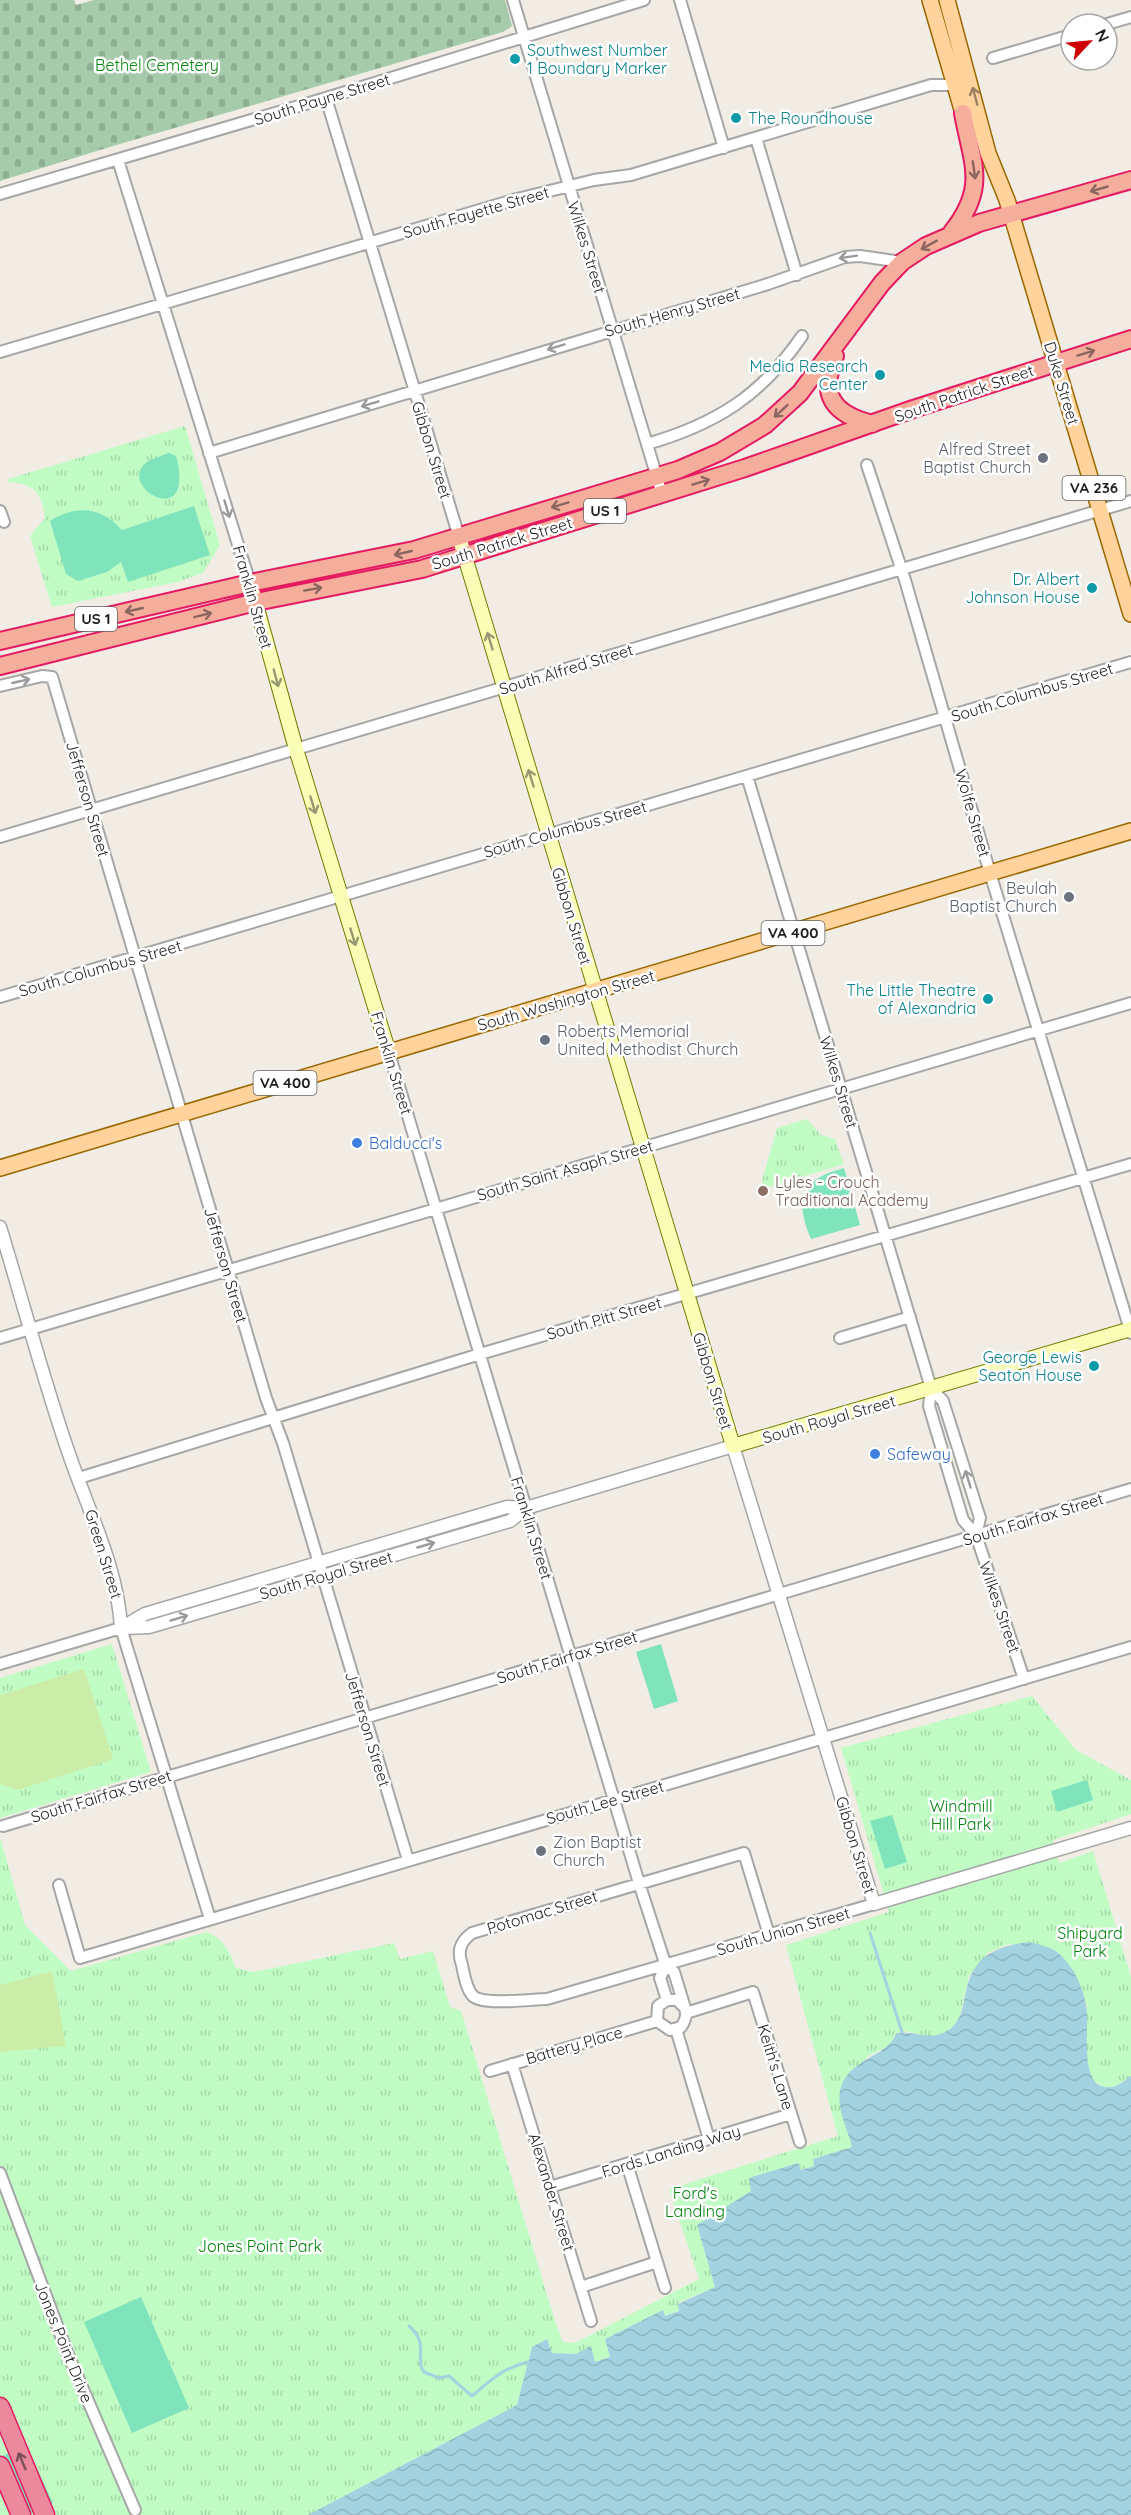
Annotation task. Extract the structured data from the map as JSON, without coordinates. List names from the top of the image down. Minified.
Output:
{"streets":{"highway":["South Patrick Street","US 1"],"main road":["Duke Street","Gibbon Street","VA 236","Franklin Street","VA 400","South Washington Street","South Royal Street"],"street":["South Payne Street","South Fayette Street","Wilkes Street","South Henry Street","South Alfred Street","South Columbus Street","Jefferson Street","Wolfe Street","South Saint Asaph Street","South Pitt Street","South Fairfax Street","Green Street","South Lee Street","Potomac Street","South Union Street","Battery Place","Keith's Lane","Fords Landing Way","Alexander Street","Jones Point Drive"]},"crossings":[["South Payne Street","Wilkes Street"],["South Payne Street","Gibbon Street"],["South Payne Street","Franklin Street"],["South Fayette Street","Wilkes Street"],["South Fayette Street","Duke Street"],["South Fayette Street","Gibbon Street"],["South Fayette Street","Franklin Street"],["Wilkes Street","South Henry Street"],["Wilkes Street","South Patrick Street"],["Wilkes Street","South Columbus Street"],["Wilkes Street","South Washington Street"],["Wilkes Street","South Saint Asaph Street"],["Wilkes Street","South Pitt Street"],["Wilkes Street","South Royal Street"],["Wilkes Street","South Fairfax Street"],["Wilkes Street","South Lee Street"],["South Henry Street","South Patrick Street"],["South Henry Street","Gibbon Street"],["South Henry Street","US 1"],["South Henry Street","Franklin Street"],["Duke Street","South Patrick Street"],["Duke Street","US 1"],["Duke Street","South Alfred Street"],["South Patrick Street","Gibbon Street"],["South Patrick Street","US 1"],["South Patrick Street","Franklin Street"],["Gibbon Street","South Alfred Street"],["Gibbon Street","South Columbus Street"],["Gibbon Street","South Washington Street"],["Gibbon Street","South Saint Asaph Street"],["Gibbon Street","South Pitt Street"],["Gibbon Street","South Royal Street"],["Gibbon Street","South Fairfax Street"],["Gibbon Street","South Lee Street"],["Gibbon Street","South Union Street"],["Franklin Street","South Alfred Street"],["Franklin Street","South Columbus Street"],["Franklin Street","South Washington Street"],["Franklin Street","South Saint Asaph Street"],["Franklin Street","South Pitt Street"],["Franklin Street","South Royal Street"],["Franklin Street","South Fairfax Street"],["Franklin Street","South Lee Street"],["Franklin Street","Potomac Street"],["Franklin Street","South Union Street"],["Franklin Street","Battery Place"],["Franklin Street","Keith's Lane"],["South Alfred Street","Jefferson Street"],["South Alfred Street","Wolfe Street"],["South Columbus Street","Jefferson Street"],["South Columbus Street","Wolfe Street"],["Jefferson Street","South Washington Street"],["Jefferson Street","South Saint Asaph Street"],["Jefferson Street","South Pitt Street"],["Jefferson Street","South Royal Street"],["Jefferson Street","South Fairfax Street"],["Jefferson Street","South Lee Street"],["Wolfe Street","South Washington Street"],["Wolfe Street","South Saint Asaph Street"],["Wolfe Street","South Pitt Street"],["Wolfe Street","South Royal Street"],["South Saint Asaph Street","Green Street"],["South Pitt Street","Green Street"],["South Royal Street","Green Street"],["South Fairfax Street","Green Street"],["Green Street","South Lee Street"],["Potomac Street","South Union Street"],["Battery Place","Keith's Lane"],["Battery Place","Alexander Street"],["Keith's Lane","Fords Landing Way"],["Fords Landing Way","Alexander Street"]],"one_way":["South Henry Street"],"parks":["Bethel Cemetery","Windmill Hill Park","Shipyard Park","Ford's Landing","Jones Point Park"],"places":["Southwest Number 1 Boundary Marker","The Roundhouse","Media Research Center","Alfred Street Baptist Church","Dr. Albert Johnson House","Beulah Baptist Church","The Little Theatre of Alexandria","Roberts Memorial United Methodist Church","Balducci's","Lyles - Crouch Traditional Academy","George Lewis Seaton House","Safeway","Zion Baptist Church"],"north":"top right"}
